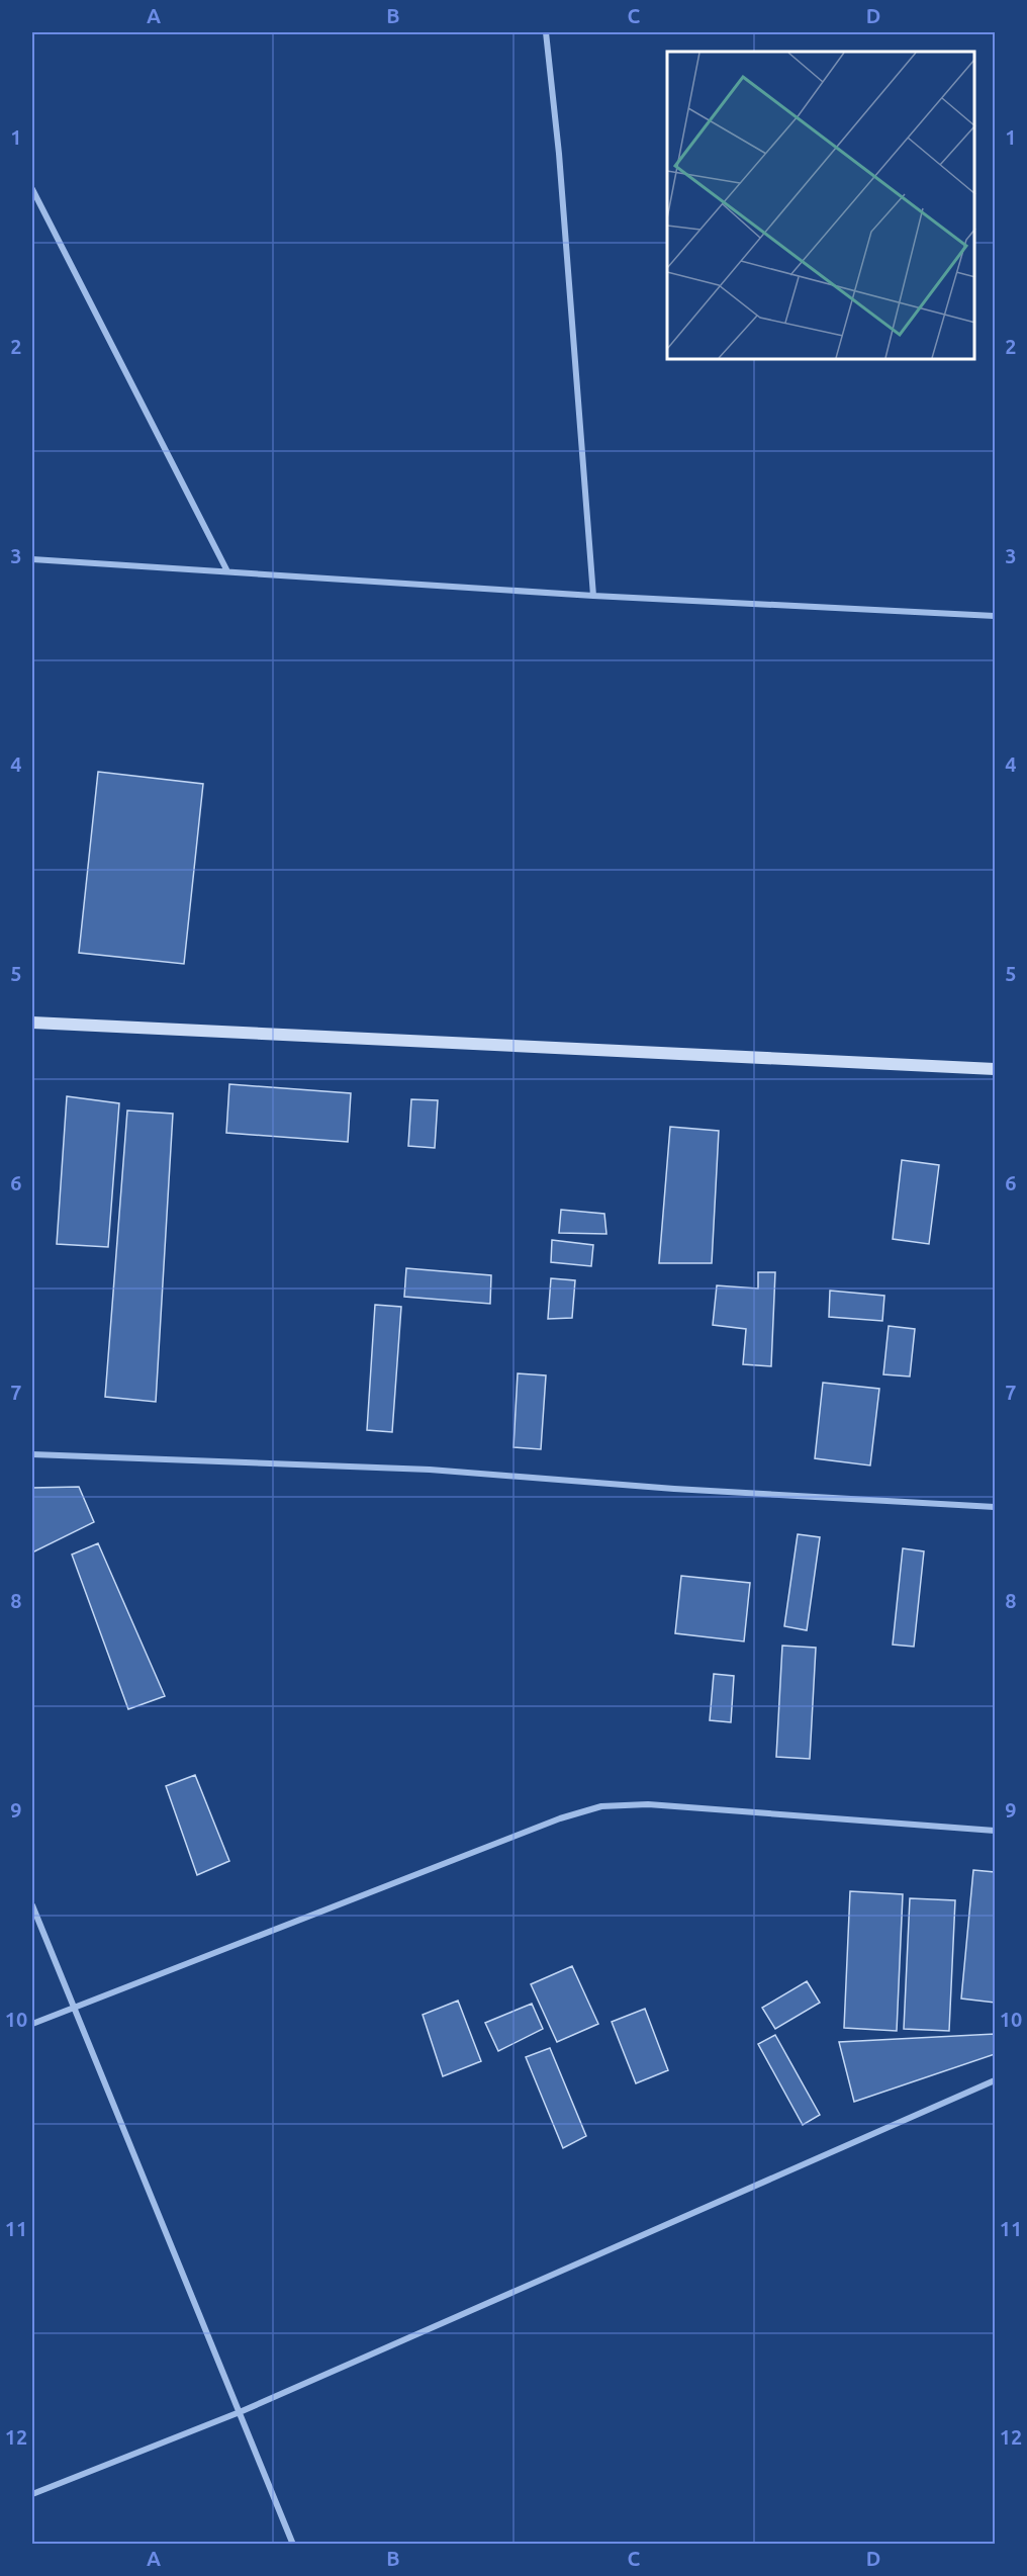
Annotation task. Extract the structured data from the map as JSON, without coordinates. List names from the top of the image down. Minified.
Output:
{"grid":{"columns":["A","B","C","D"],"rows":["1","2","3","4","5","6","7","8","9","10","11","12"]}}
